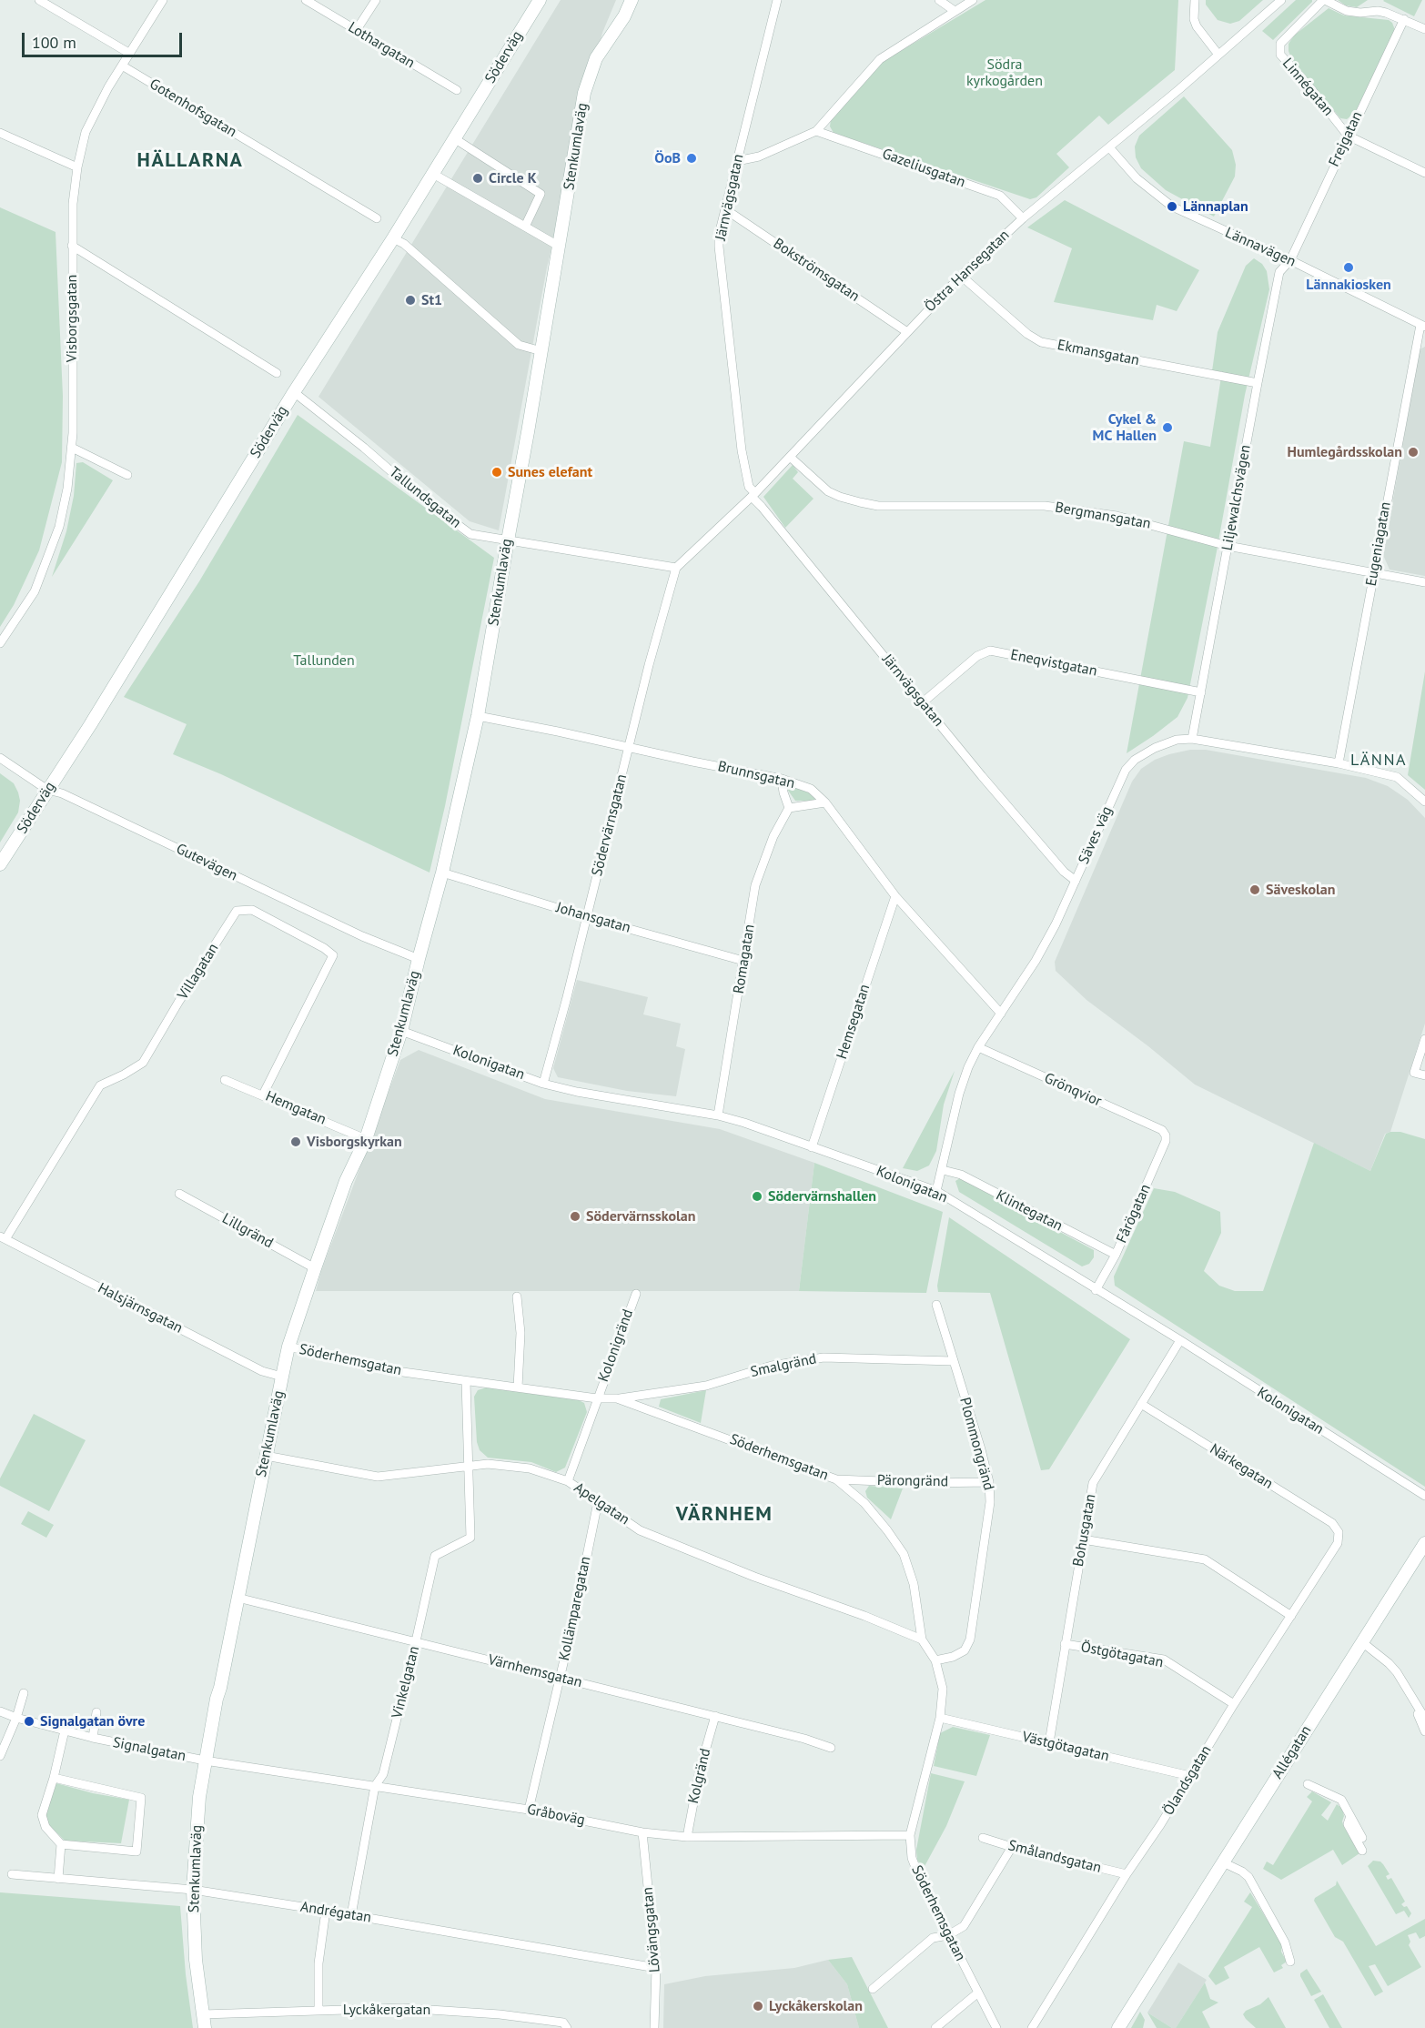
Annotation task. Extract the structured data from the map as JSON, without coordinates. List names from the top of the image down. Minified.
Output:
{"streets":{"street":["Lothargatan","Söderväg","Linnégatan","Gotenhofsgatan","Frejgatan","Stenkumlaväg","Gazeliusgatan","Järnvägsgatan","Lännavägen","Bokströmsgatan","Östra Hansegatan","Visborgsgatan","Ekmansgatan","Tallundsgatan","Liljewalchsvägen","Bergmansgatan","Eugeniagatan","Eneqvistgatan","Brunnsgatan","Södervärnsgatan","Säves väg","Gutevägen","Johansgatan","Romagatan","Villagatan","Hemsegatan","Kolonigatan","Grönqvior","Hemgatan","Klintegatan","Fårögatan","Lillgränd","Halsjärnsgatan","Kolonigränd","Söderhemsgatan","Smalgränd","Plommongränd","Närkegatan","Pärongränd","Apelgatan","Bohusgatan","Kollämparegatan","Östgötagatan","Värnhemsgatan","Vinkelgatan","Västgötagatan","Signalgatan","Allégatan","Kolgränd","Ölandsgatan","Gråboväg","Smålandsgatan","Andrégatan","Lövängsgatan","Lyckåkergatan"]},"crossings":[["Söderväg","Tallundsgatan"],["Söderväg","Gutevägen"],["Linnégatan","Frejgatan"],["Gotenhofsgatan","Visborgsgatan"],["Frejgatan","Lännavägen"],["Frejgatan","Liljewalchsvägen"],["Stenkumlaväg","Tallundsgatan"],["Stenkumlaväg","Brunnsgatan"],["Stenkumlaväg","Gutevägen"],["Stenkumlaväg","Johansgatan"],["Stenkumlaväg","Kolonigatan"],["Stenkumlaväg","Hemgatan"],["Stenkumlaväg","Lillgränd"],["Stenkumlaväg","Halsjärnsgatan"],["Stenkumlaväg","Söderhemsgatan"],["Stenkumlaväg","Apelgatan"],["Stenkumlaväg","Värnhemsgatan"],["Stenkumlaväg","Signalgatan"],["Stenkumlaväg","Gråboväg"],["Stenkumlaväg","Andrégatan"],["Stenkumlaväg","Lyckåkergatan"],["Gazeliusgatan","Östra Hansegatan"],["Järnvägsgatan","Bokströmsgatan"],["Järnvägsgatan","Östra Hansegatan"],["Järnvägsgatan","Eneqvistgatan"],["Järnvägsgatan","Säves väg"],["Lännavägen","Östra Hansegatan"],["Lännavägen","Liljewalchsvägen"],["Lännavägen","Eugeniagatan"],["Bokströmsgatan","Östra Hansegatan"],["Östra Hansegatan","Ekmansgatan"],["Östra Hansegatan","Tallundsgatan"],["Östra Hansegatan","Bergmansgatan"],["Östra Hansegatan","Södervärnsgatan"],["Ekmansgatan","Liljewalchsvägen"],["Tallundsgatan","Södervärnsgatan"],["Liljewalchsvägen","Bergmansgatan"],["Liljewalchsvägen","Eneqvistgatan"],["Liljewalchsvägen","Säves väg"],["Bergmansgatan","Eugeniagatan"],["Eugeniagatan","Säves väg"],["Brunnsgatan","Södervärnsgatan"],["Brunnsgatan","Säves väg"],["Brunnsgatan","Hemsegatan"],["Södervärnsgatan","Johansgatan"],["Södervärnsgatan","Kolonigatan"],["Säves väg","Kolonigatan"],["Säves väg","Grönqvior"],["Säves väg","Klintegatan"],["Johansgatan","Romagatan"],["Romagatan","Kolonigatan"],["Villagatan","Hemgatan"],["Villagatan","Halsjärnsgatan"],["Hemsegatan","Kolonigatan"],["Kolonigatan","Fårögatan"],["Kolonigatan","Bohusgatan"],["Grönqvior","Fårögatan"],["Klintegatan","Fårögatan"],["Kolonigränd","Söderhemsgatan"],["Kolonigränd","Apelgatan"],["Söderhemsgatan","Smalgränd"],["Söderhemsgatan","Plommongränd"],["Söderhemsgatan","Pärongränd"],["Söderhemsgatan","Apelgatan"],["Söderhemsgatan","Västgötagatan"],["Söderhemsgatan","Gråboväg"],["Smalgränd","Plommongränd"],["Plommongränd","Pärongränd"],["Närkegatan","Bohusgatan"],["Närkegatan","Ölandsgatan"],["Apelgatan","Kollämparegatan"],["Apelgatan","Vinkelgatan"],["Bohusgatan","Östgötagatan"],["Bohusgatan","Västgötagatan"],["Kollämparegatan","Värnhemsgatan"],["Kollämparegatan","Gråboväg"],["Östgötagatan","Ölandsgatan"],["Värnhemsgatan","Vinkelgatan"],["Värnhemsgatan","Kolgränd"],["Vinkelgatan","Gråboväg"],["Vinkelgatan","Andrégatan"],["Västgötagatan","Ölandsgatan"],["Signalgatan","Gråboväg"],["Kolgränd","Gråboväg"],["Ölandsgatan","Smålandsgatan"],["Gråboväg","Lövängsgatan"],["Andrégatan","Lövängsgatan"]],"districts":["HÄLLARNA","LÄNNA","VÄRNHEM"],"parks":["Södra kyrkogården","Tallunden"],"places":["ÖoB","Circle K","Lännaplan","Lännakiosken","St1","Cykel & MC Hallen","Humlegårdsskolan","Sunes elefant","Säveskolan","Visborgskyrkan","Södervärnshallen","Södervärnsskolan","Signalgatan övre","Lyckåkerskolan"],"scale_bar":"100 m"}
